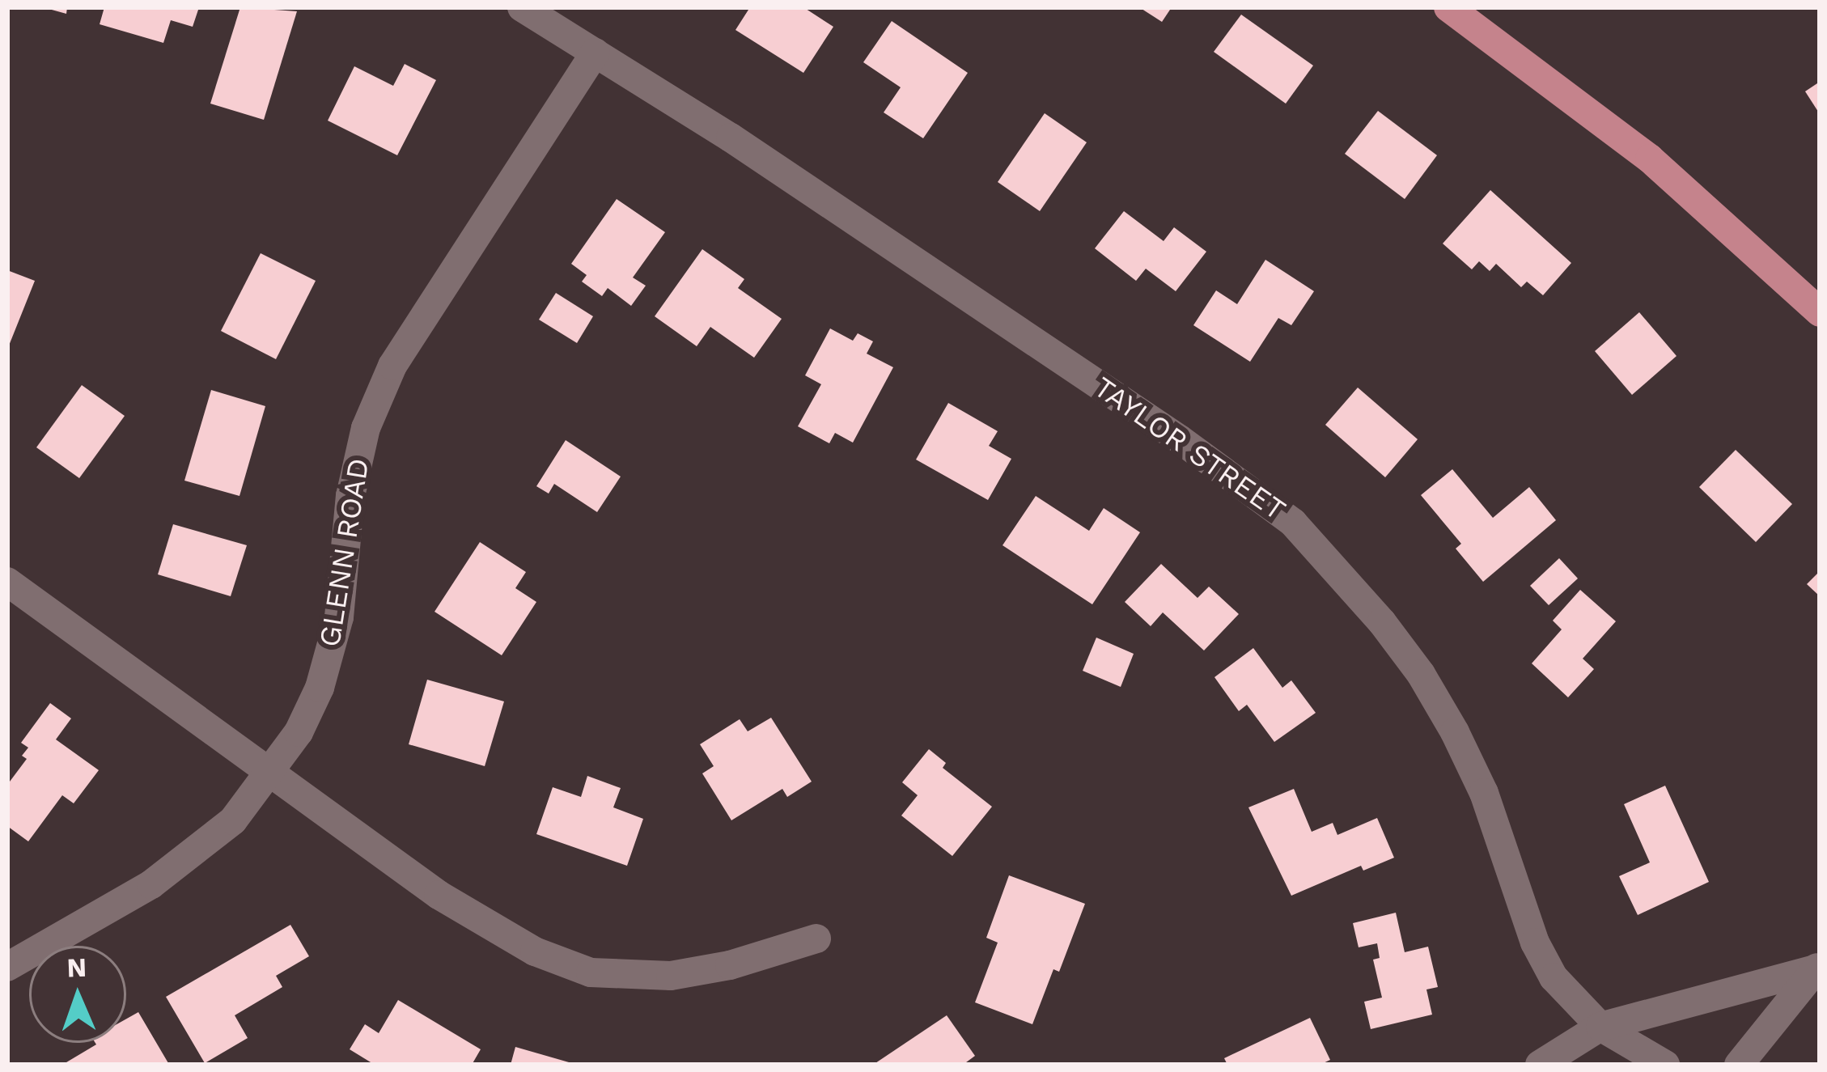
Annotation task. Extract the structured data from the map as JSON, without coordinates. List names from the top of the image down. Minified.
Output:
{"streets":{"street":["TAYLOR STREET","GLENN ROAD"]},"crossings":[["TAYLOR STREET","GLENN ROAD"]],"north":"top"}
